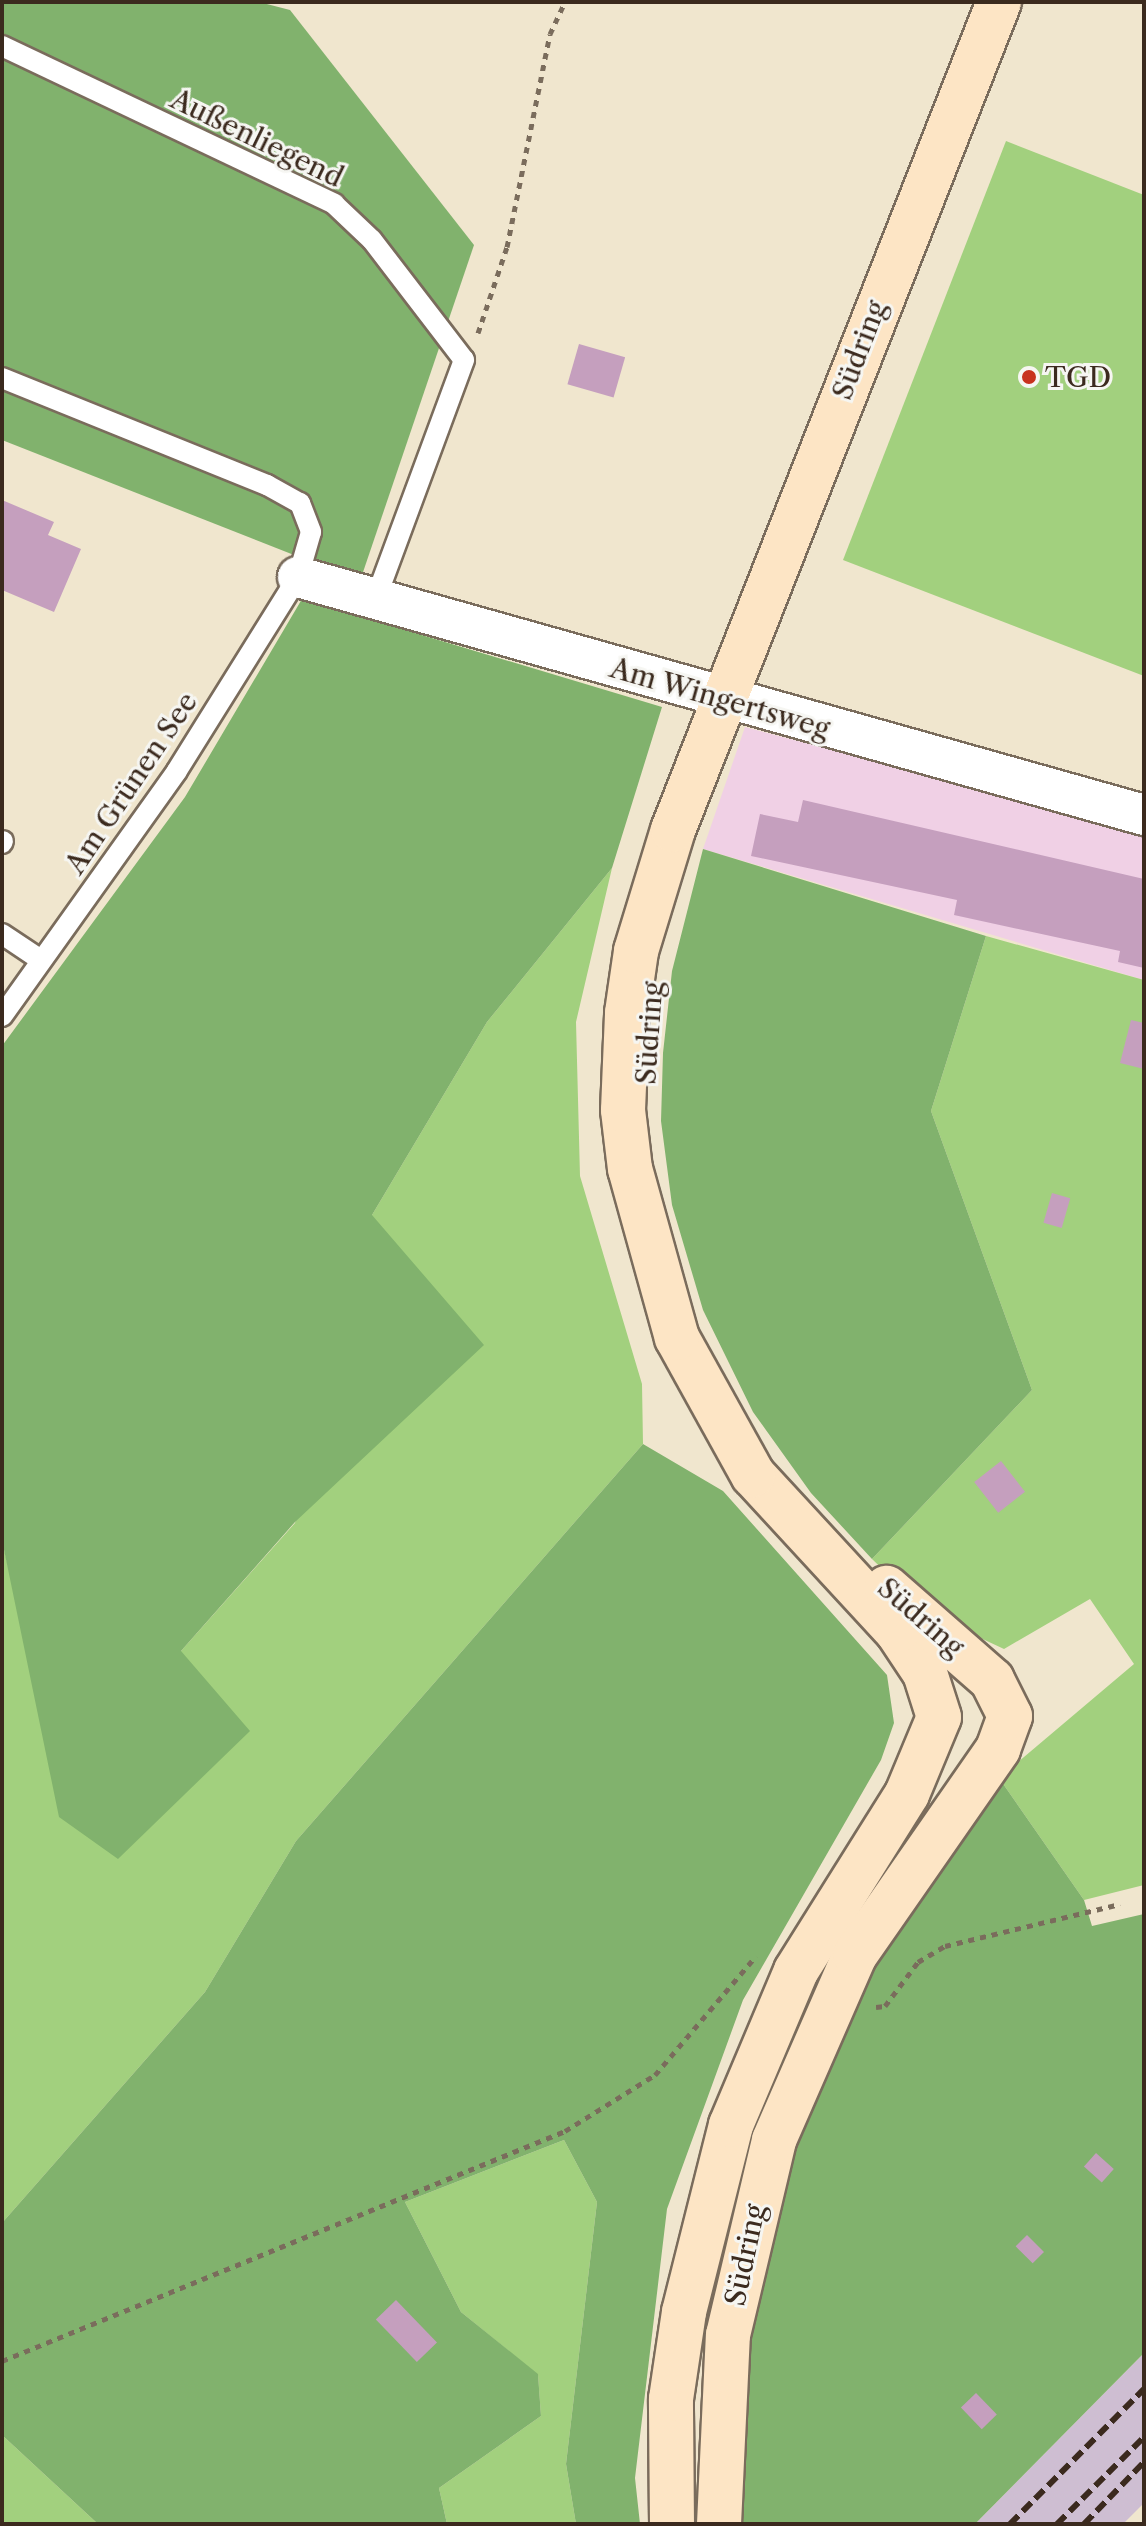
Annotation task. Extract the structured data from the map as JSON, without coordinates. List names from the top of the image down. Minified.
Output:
{"streets":{"street":["Südring","Am Wingertsweg"],"lane":["Außenliegend","Am Grünen See"]},"crossings":[["Südring","Am Wingertsweg"],["Am Wingertsweg","Am Grünen See"]],"places":["TGD"]}
